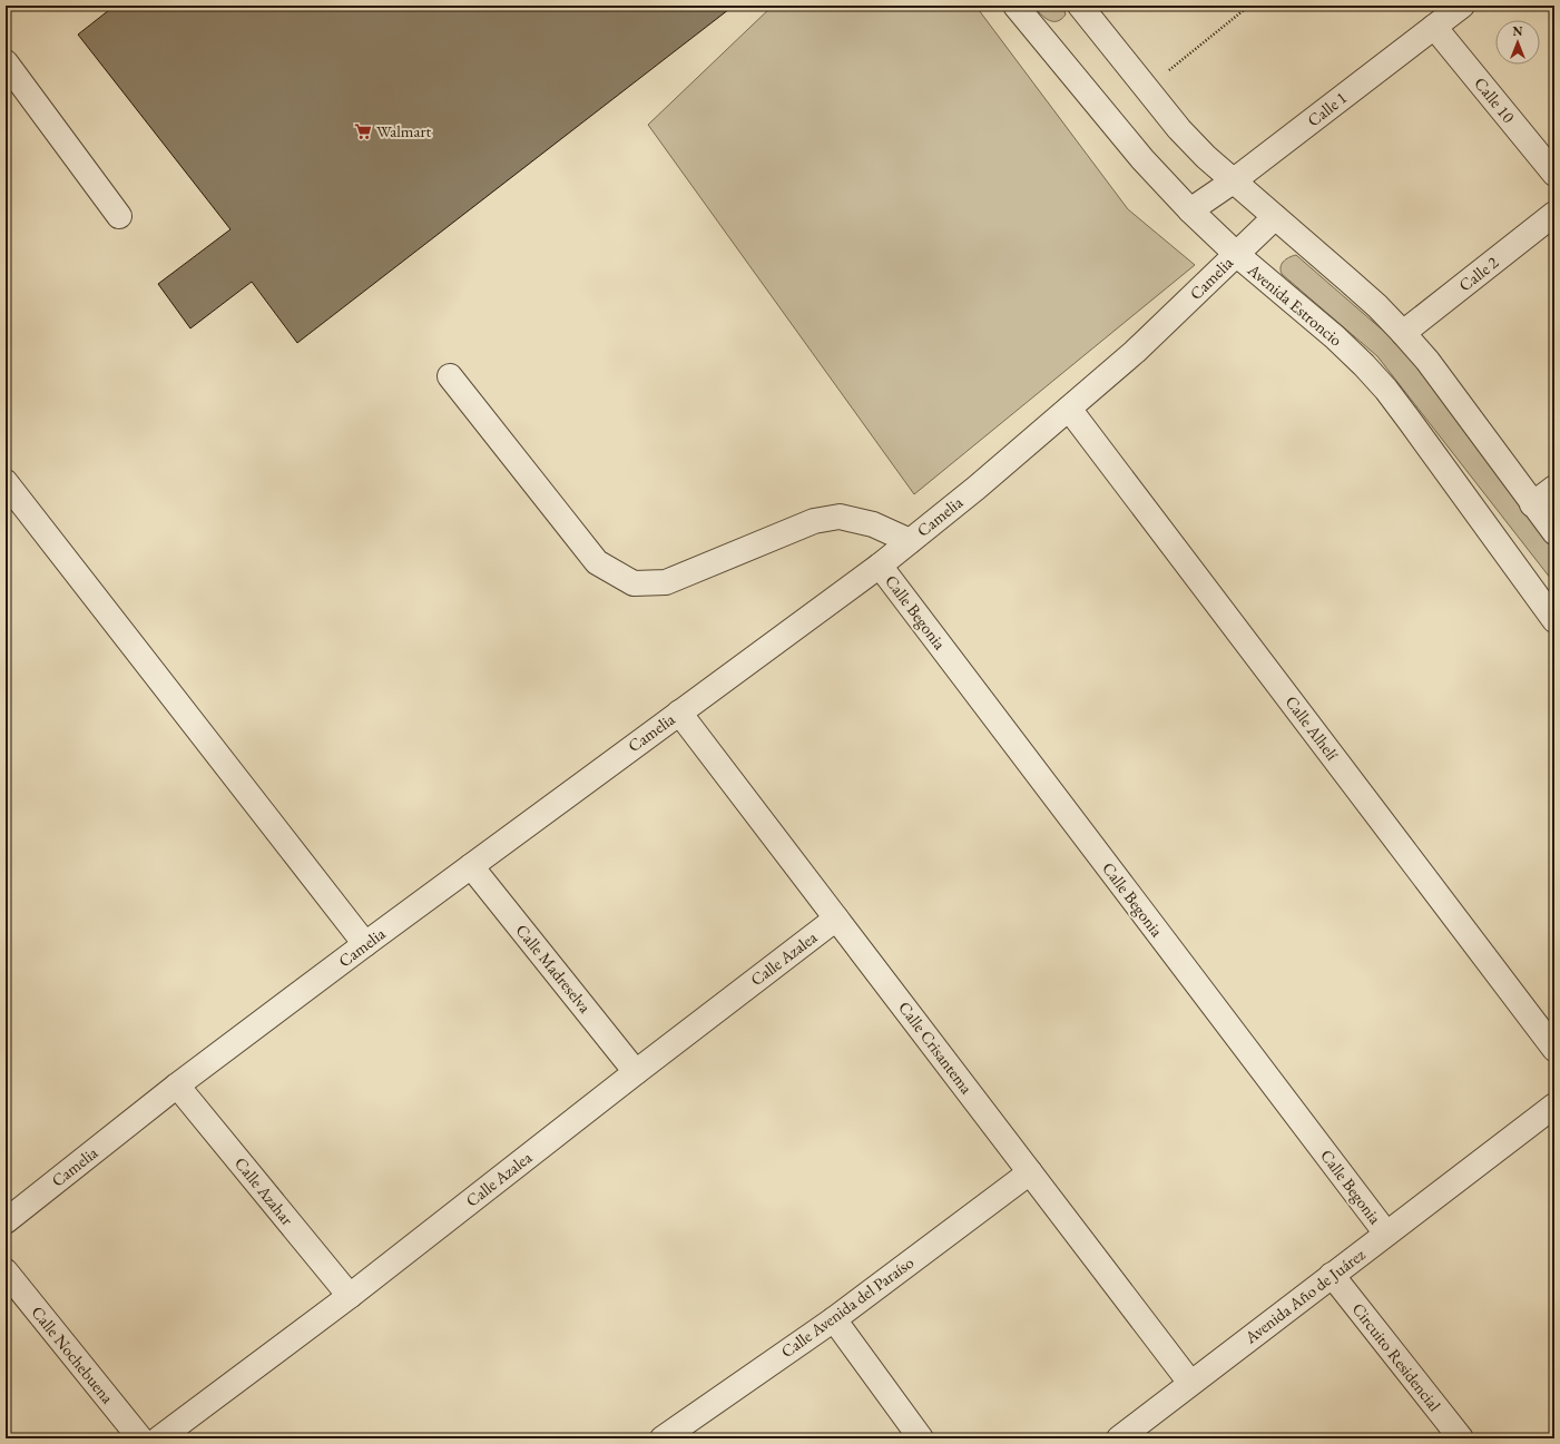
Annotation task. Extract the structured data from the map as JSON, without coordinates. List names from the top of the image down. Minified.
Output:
{"streets":{"street":["Calle 10","Calle 1","Calle 2","Camelia","Avenida Estroncio","Calle Begonia","Calle Alhelí","Calle Azalea","Calle Madreselva","Calle Crisantema","Calle Azahar","Avenida Año de Juárez","Calle Avenida del Paraíso","Calle Nochebuena","Circuito Residencial"]},"crossings":[["Calle 10","Calle 1"],["Calle 1","Avenida Estroncio"],["Camelia","Avenida Estroncio"],["Camelia","Calle Begonia"],["Camelia","Calle Alhelí"],["Camelia","Calle Madreselva"],["Camelia","Calle Crisantema"],["Camelia","Calle Azahar"],["Calle Begonia","Avenida Año de Juárez"],["Calle Azalea","Calle Madreselva"],["Calle Azalea","Calle Crisantema"],["Calle Azalea","Calle Azahar"],["Calle Crisantema","Avenida Año de Juárez"],["Calle Crisantema","Calle Avenida del Paraíso"],["Avenida Año de Juárez","Circuito Residencial"]],"places":{"supermarket":["Walmart"]},"north":"top"}
